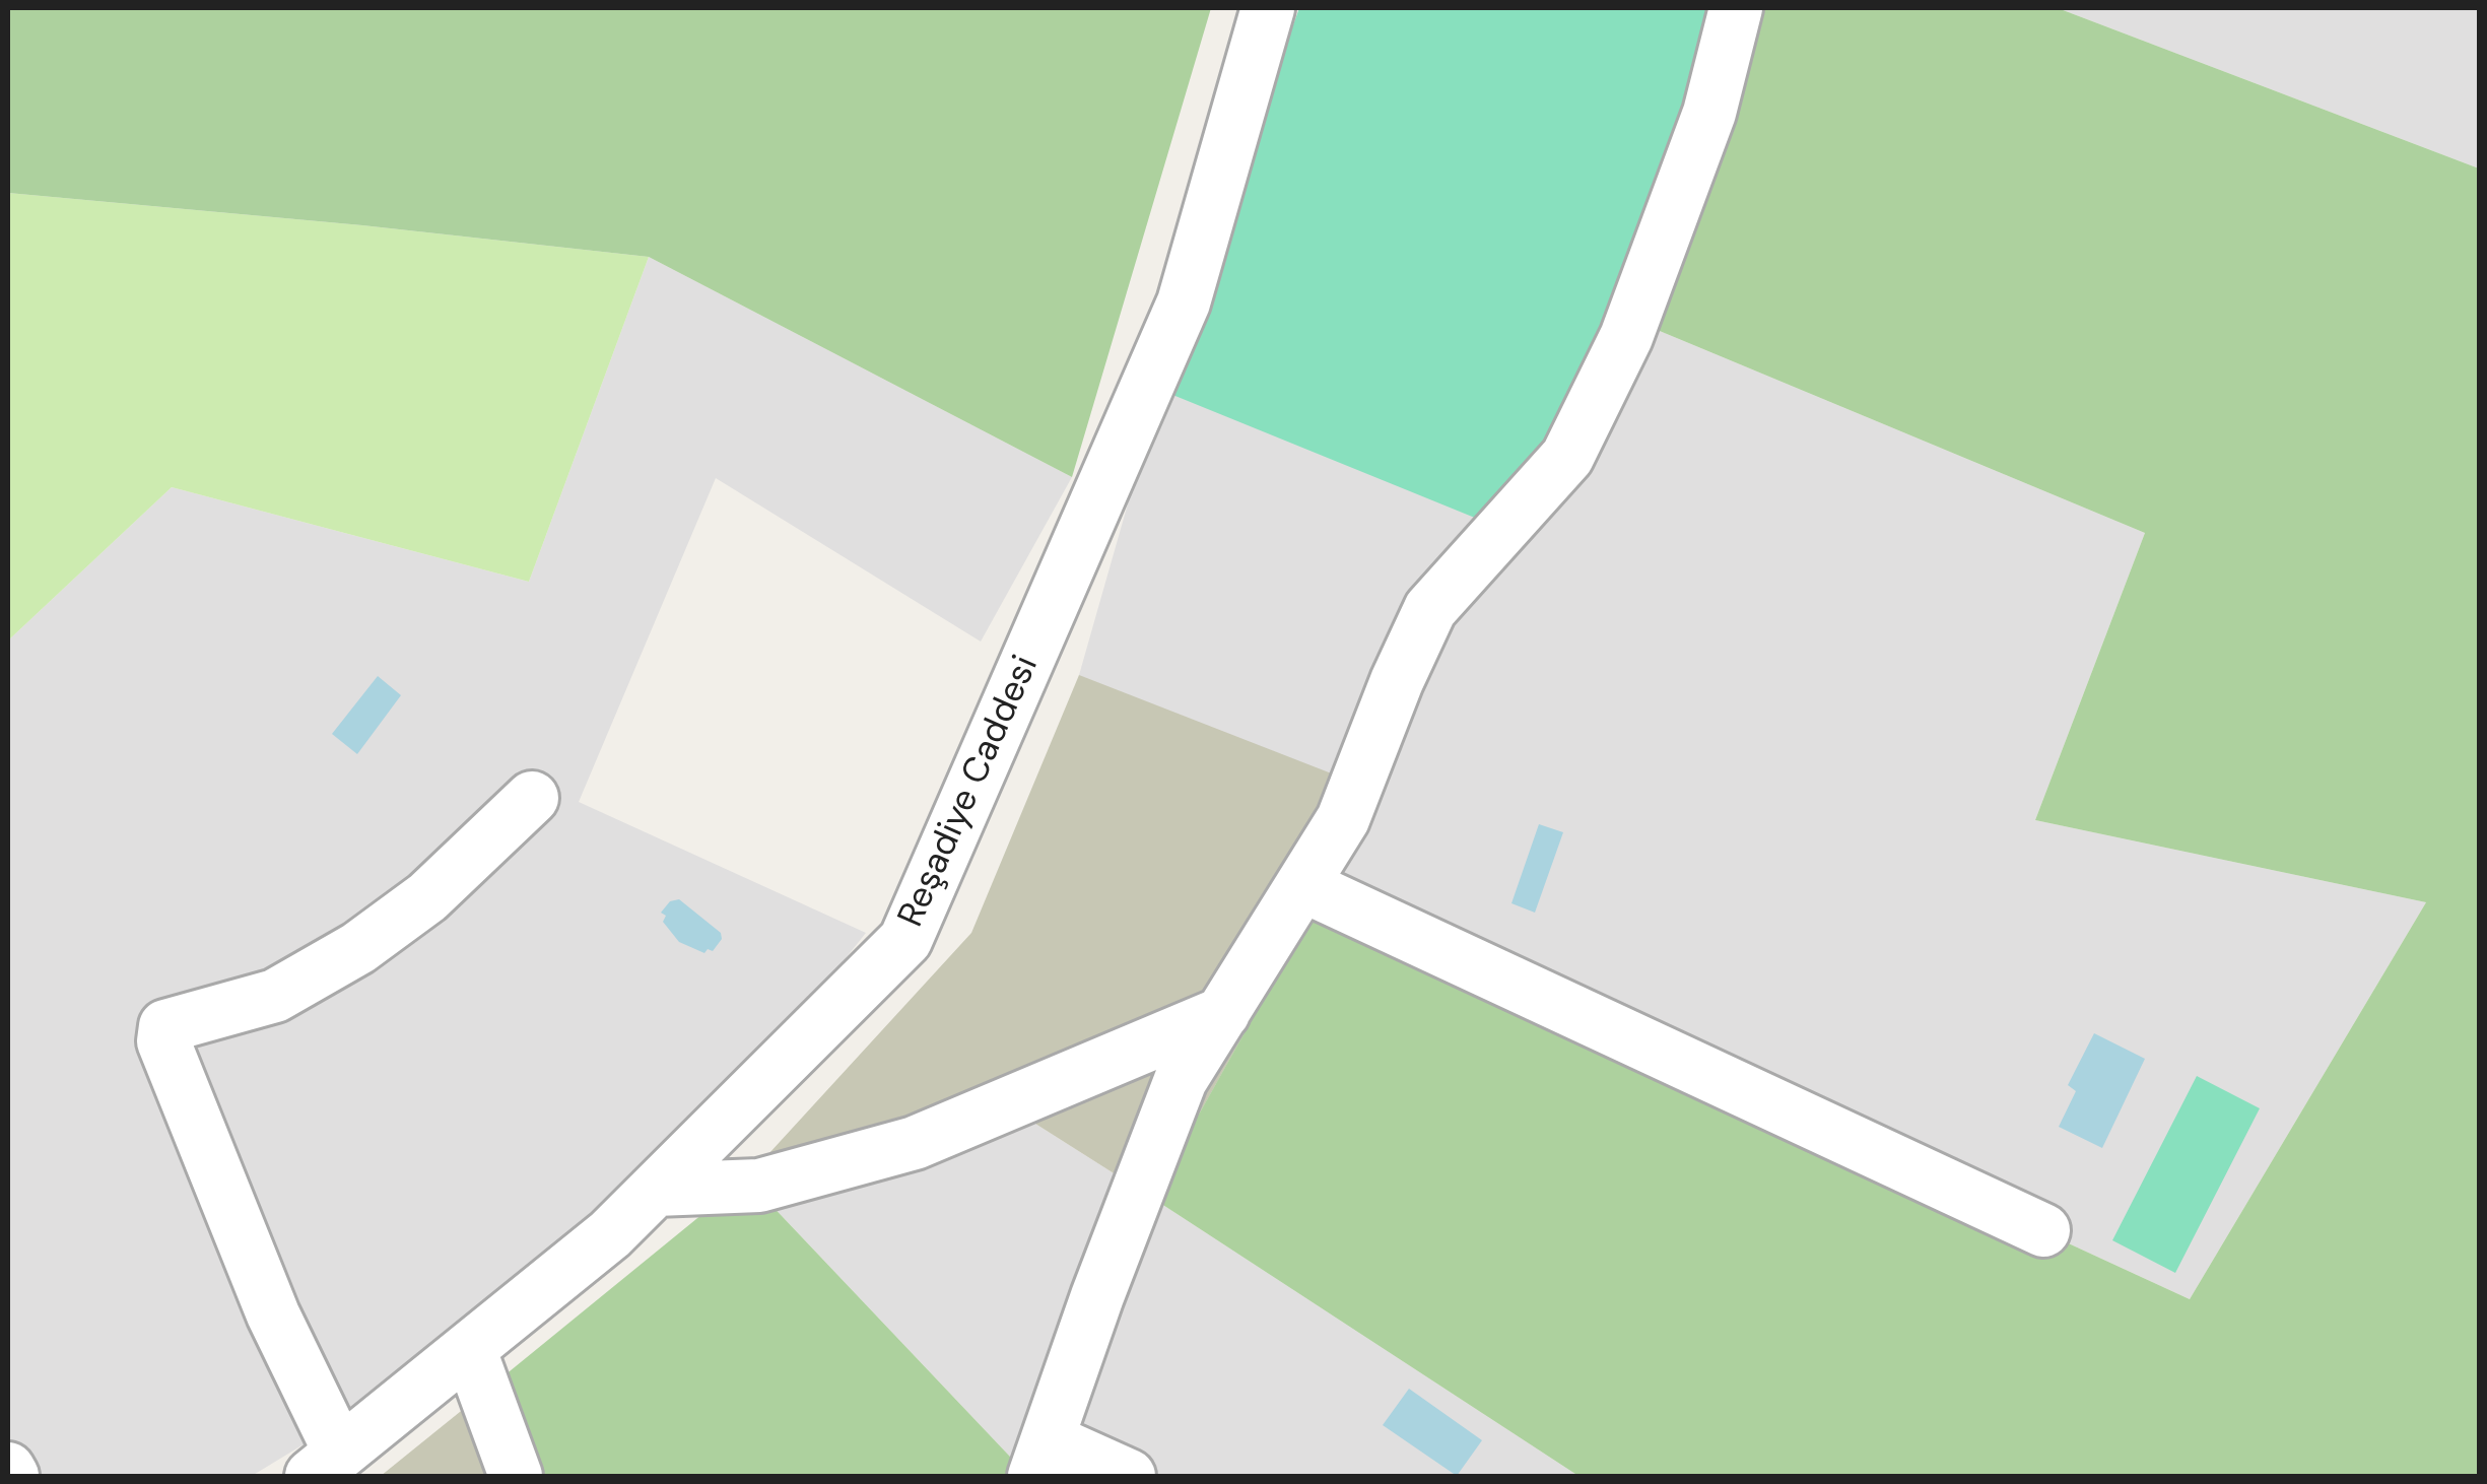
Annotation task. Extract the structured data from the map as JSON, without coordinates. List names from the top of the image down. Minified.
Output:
{"streets":{"street":["Reşadiye Caddesi"]}}
